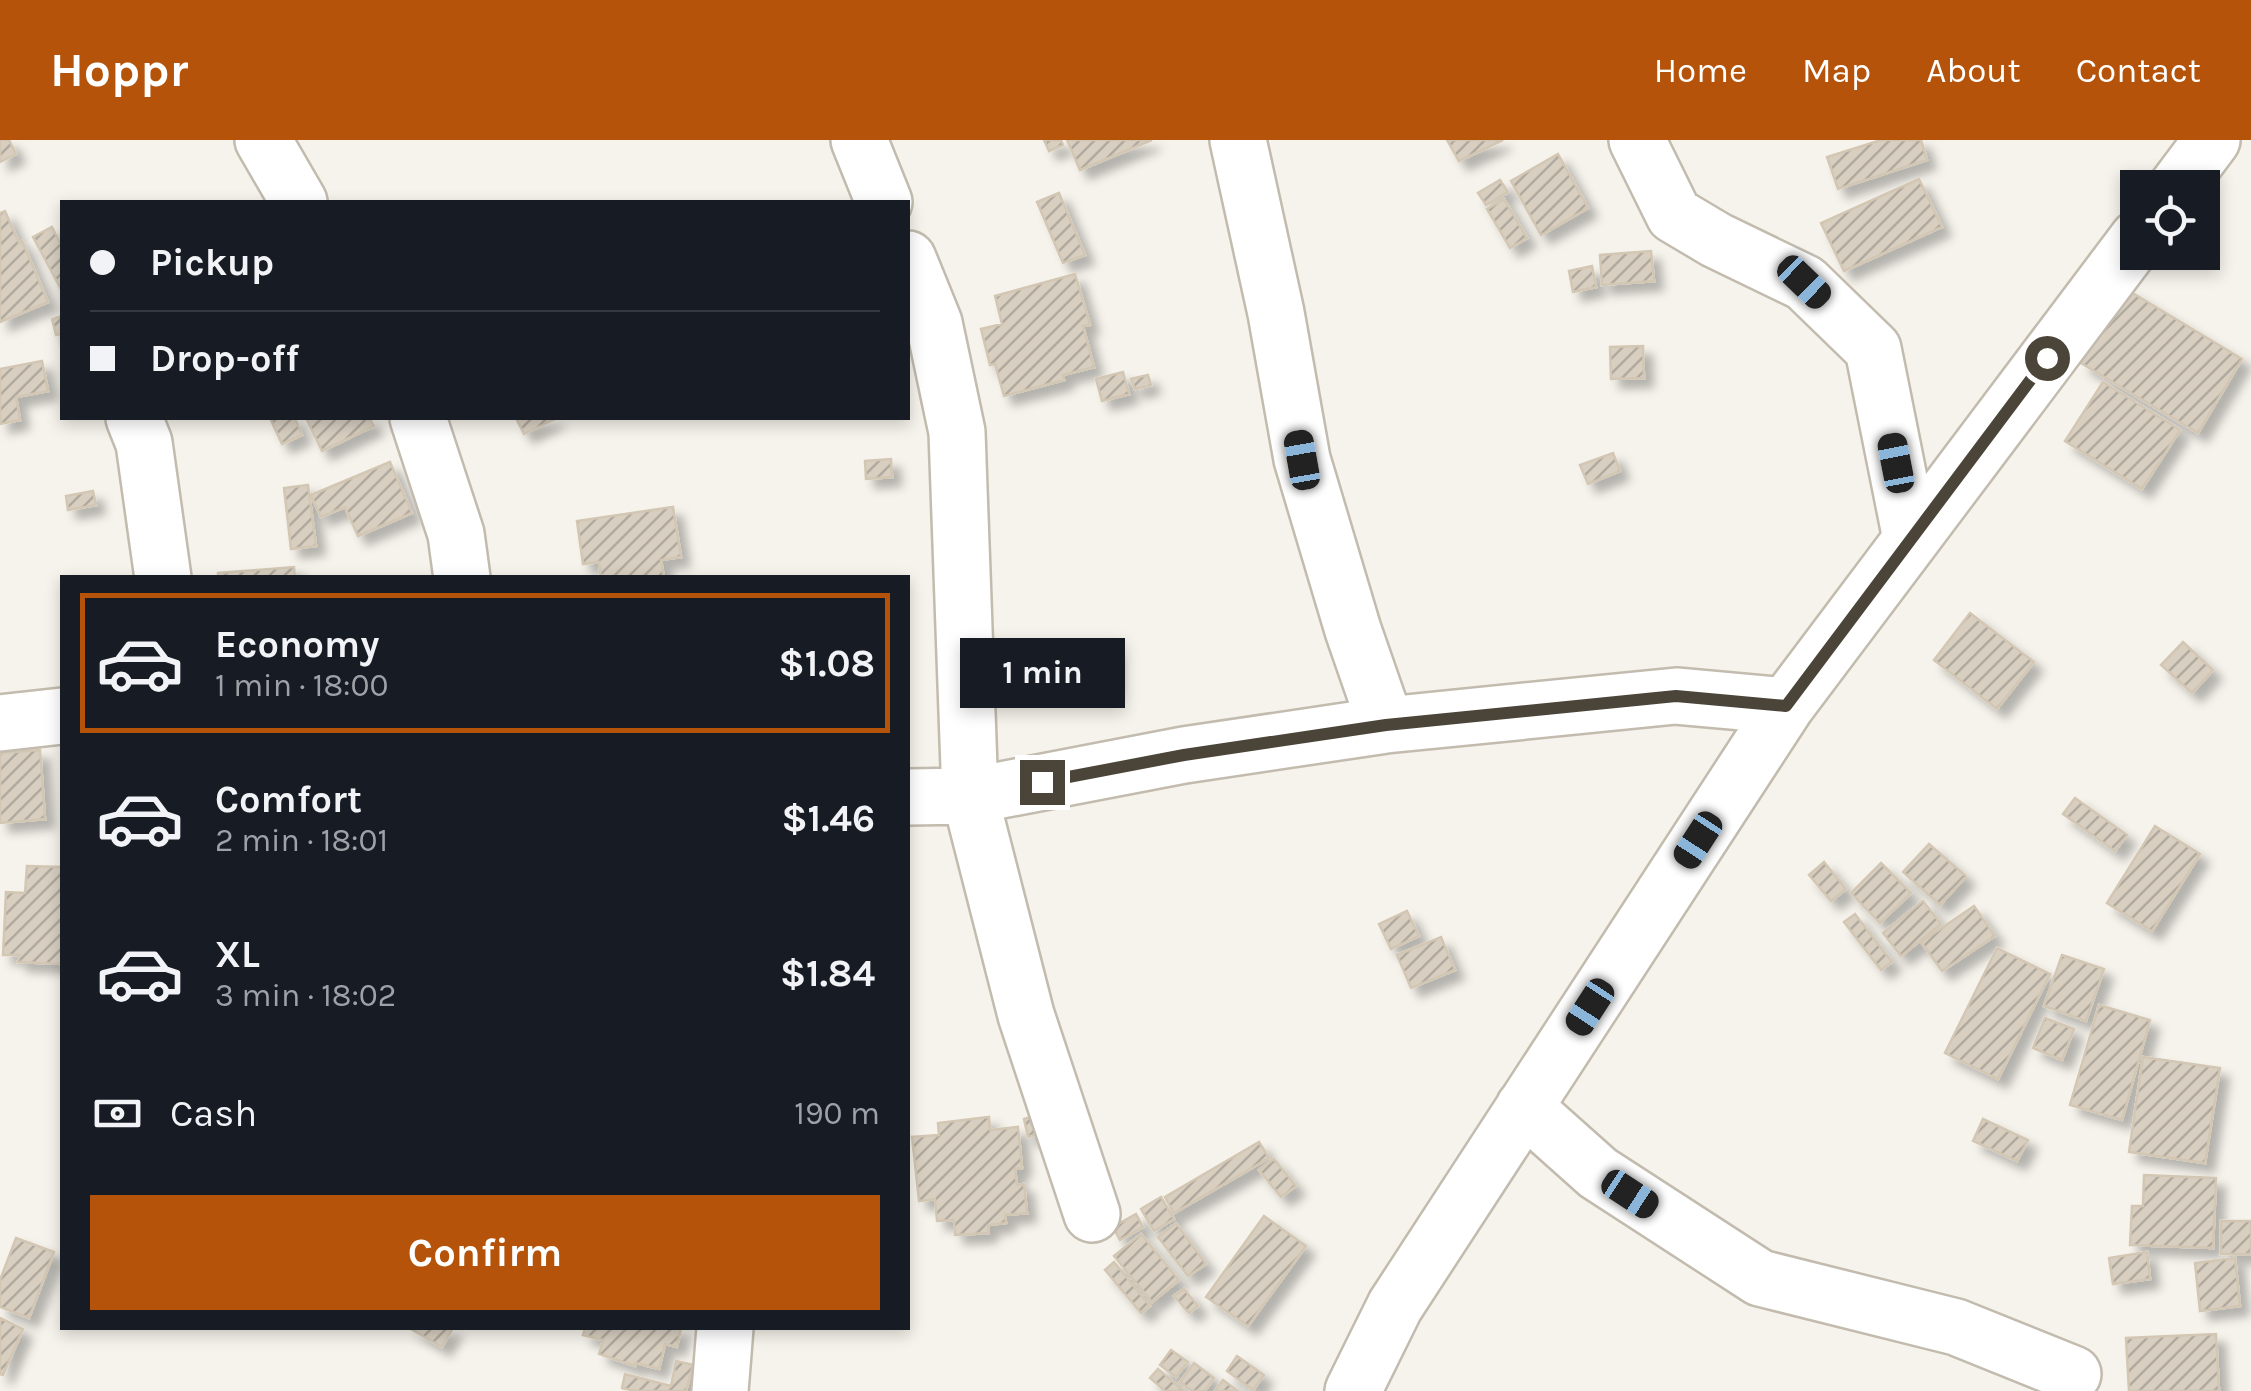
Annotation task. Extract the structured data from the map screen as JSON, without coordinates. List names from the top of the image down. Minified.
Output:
{"page":{"header":"Hoppr","nav":["Home","Map","About","Contact"],"banner":["Pickup","Drop-off"],"list":[{"name":"Economy","note":"1 min · 18:00","value":"$1.08"},{"name":"Comfort","note":"2 min · 18:01","value":"$1.46"},{"name":"XL","note":"3 min · 18:02","value":"$1.84"}],"bubble":"1 min","pay":["Cash","190 m"],"buttons":"Confirm"}}
